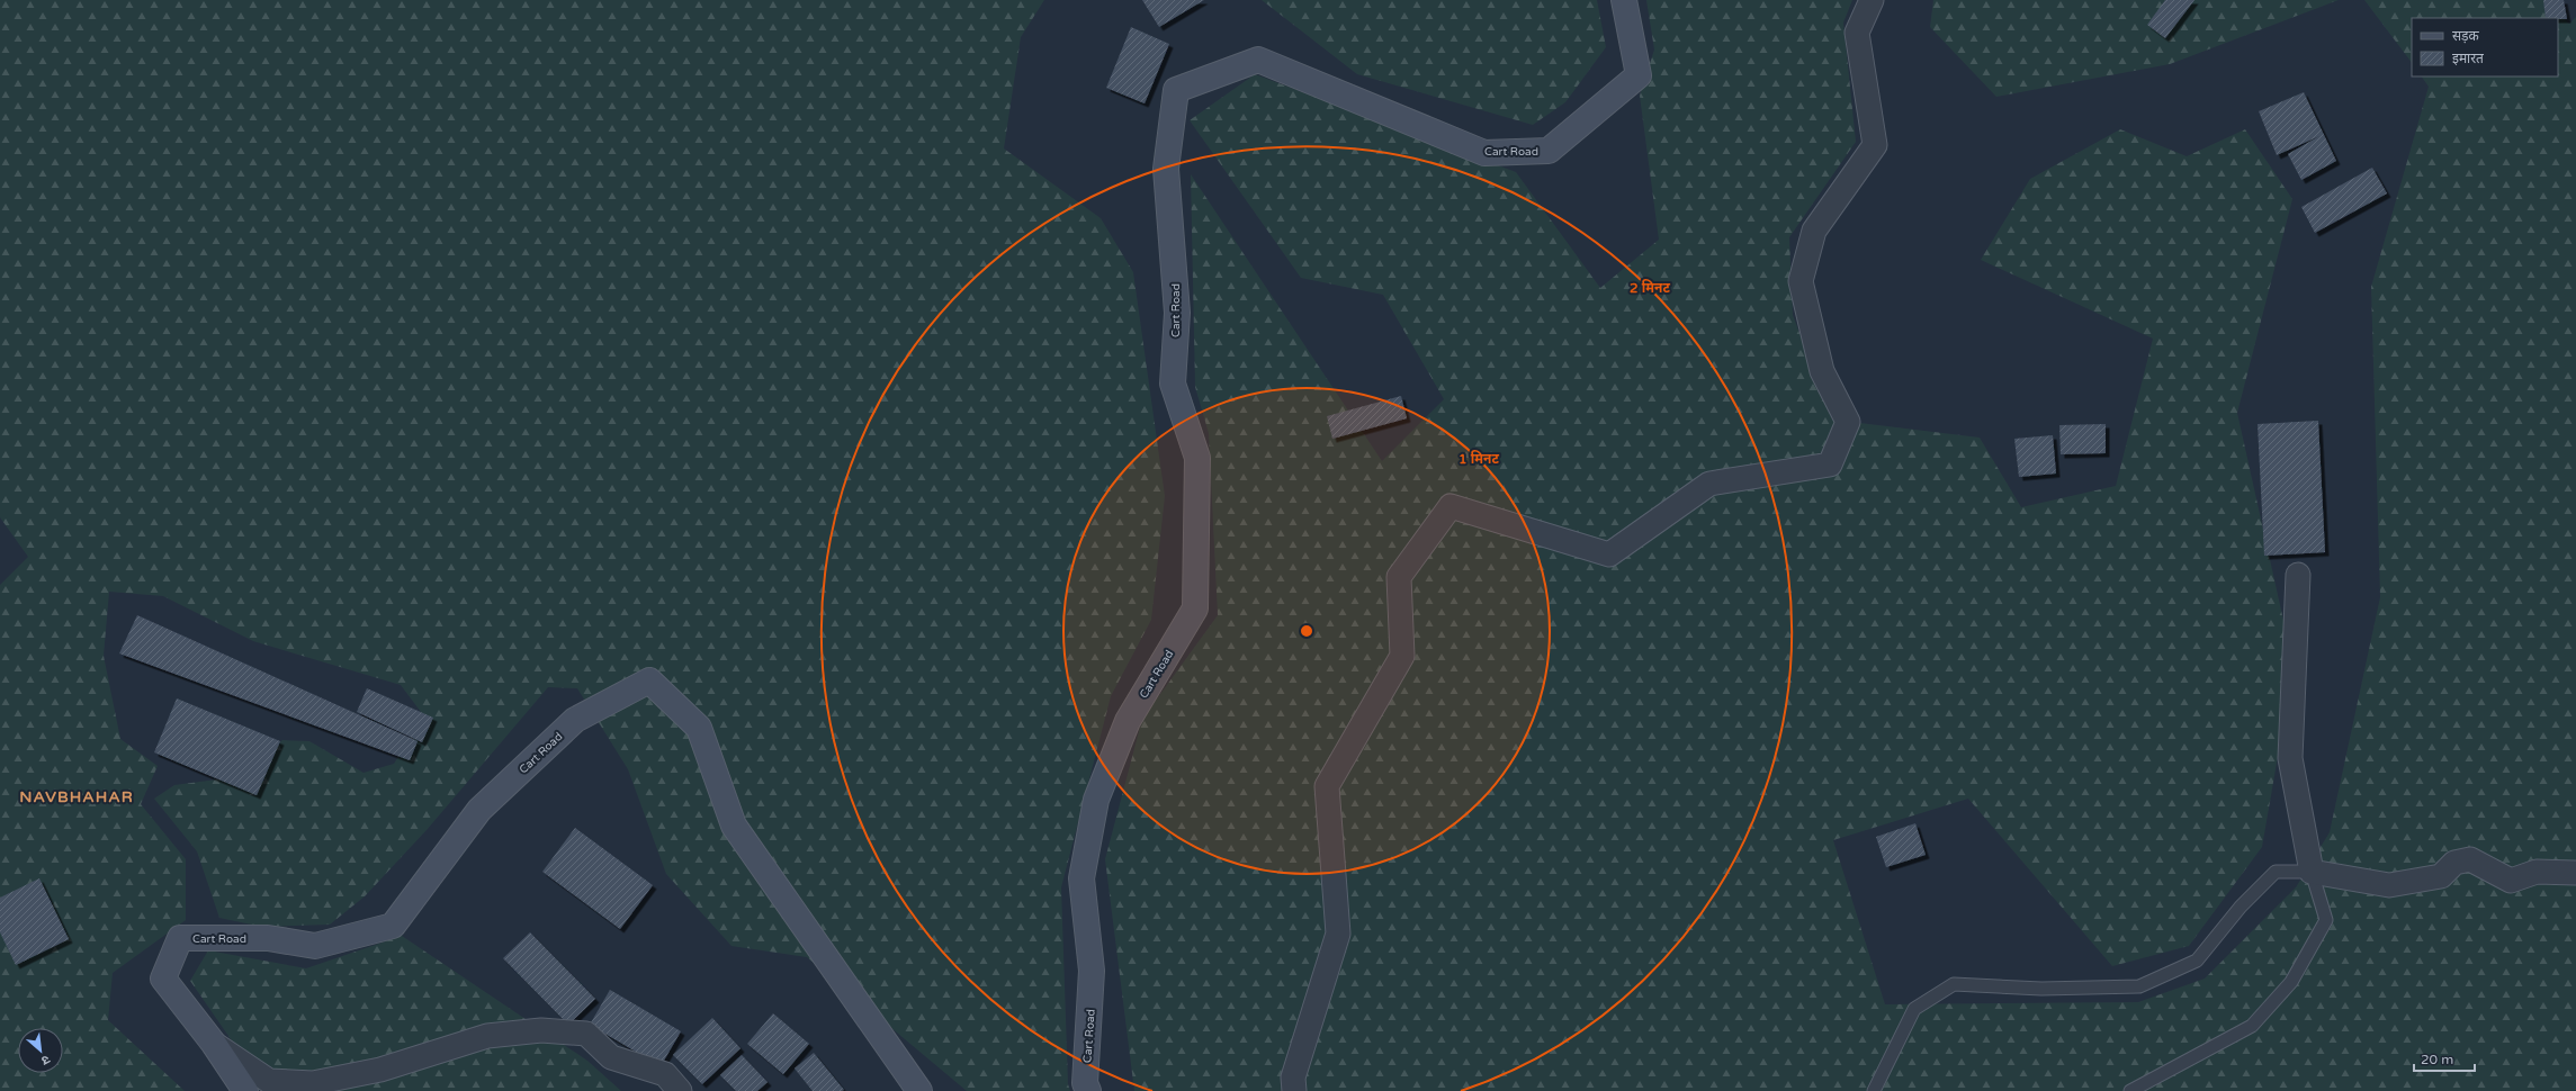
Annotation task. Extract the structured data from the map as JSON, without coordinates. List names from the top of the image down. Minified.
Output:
{"streets":{"main road":["Cart Road"]},"districts":["NAVBHAHAR"],"legend":["सड़क","इमारत"],"scale_bar":"20 m","north":"bottom right","rings":["2 मिनट","1 मिनट"]}
